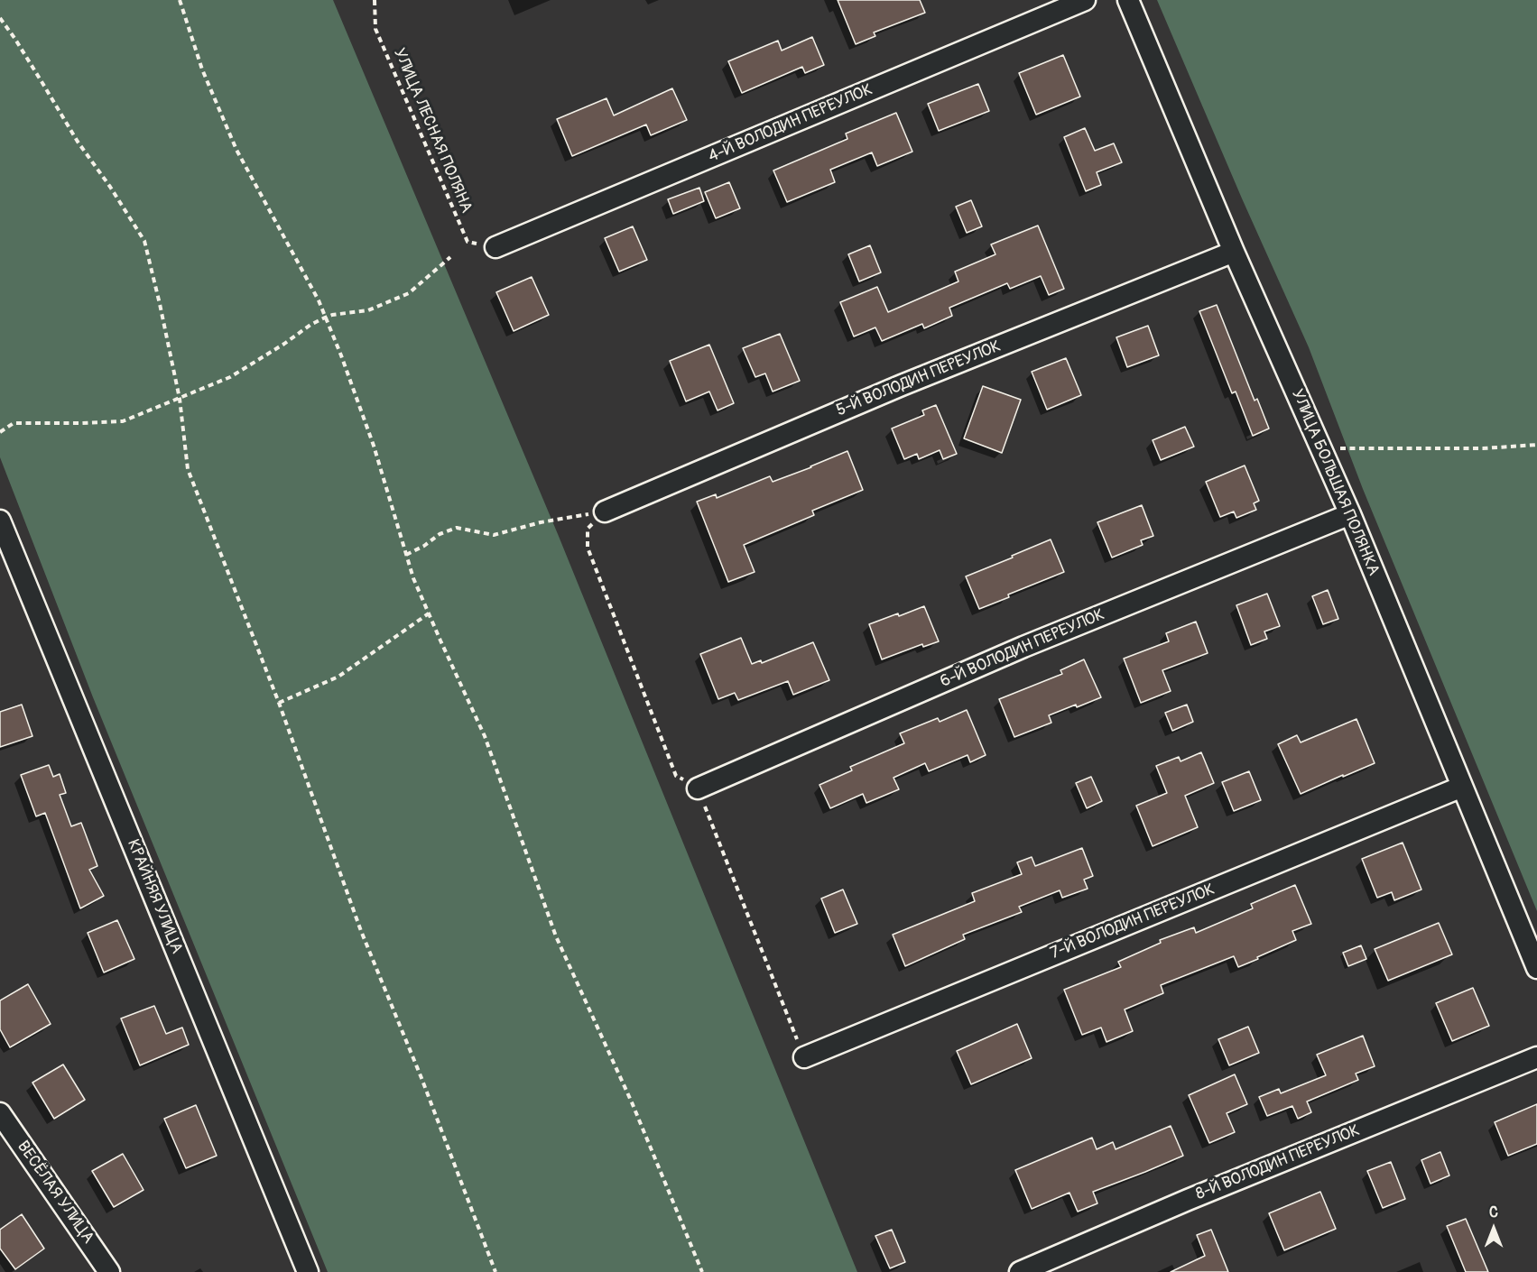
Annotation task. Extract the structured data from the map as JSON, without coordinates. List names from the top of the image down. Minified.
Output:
{"streets":{"street":["4-Й ВОЛОДИН ПЕРЕУЛОК","5-Й ВОЛОДИН ПЕРЕУЛОК","УЛИЦА БОЛЬШАЯ ПОЛЯНКА","6-Й ВОЛОДИН ПЕРЕУЛОК","КРАЙНЯЯ УЛИЦА","7-Й ВОЛОДИН ПЕРЕУЛОК","8-Й ВОЛОДИН ПЕРЕУЛОК","ВЕСЁЛАЯ УЛИЦА"],"path":["УЛИЦА ЛЕСНАЯ ПОЛЯНА"]},"crossings":[["4-Й ВОЛОДИН ПЕРЕУЛОК","УЛИЦА ЛЕСНАЯ ПОЛЯНА"],["5-Й ВОЛОДИН ПЕРЕУЛОК","УЛИЦА БОЛЬШАЯ ПОЛЯНКА"],["УЛИЦА БОЛЬШАЯ ПОЛЯНКА","6-Й ВОЛОДИН ПЕРЕУЛОК"],["УЛИЦА БОЛЬШАЯ ПОЛЯНКА","7-Й ВОЛОДИН ПЕРЕУЛОК"]],"north":"top"}
